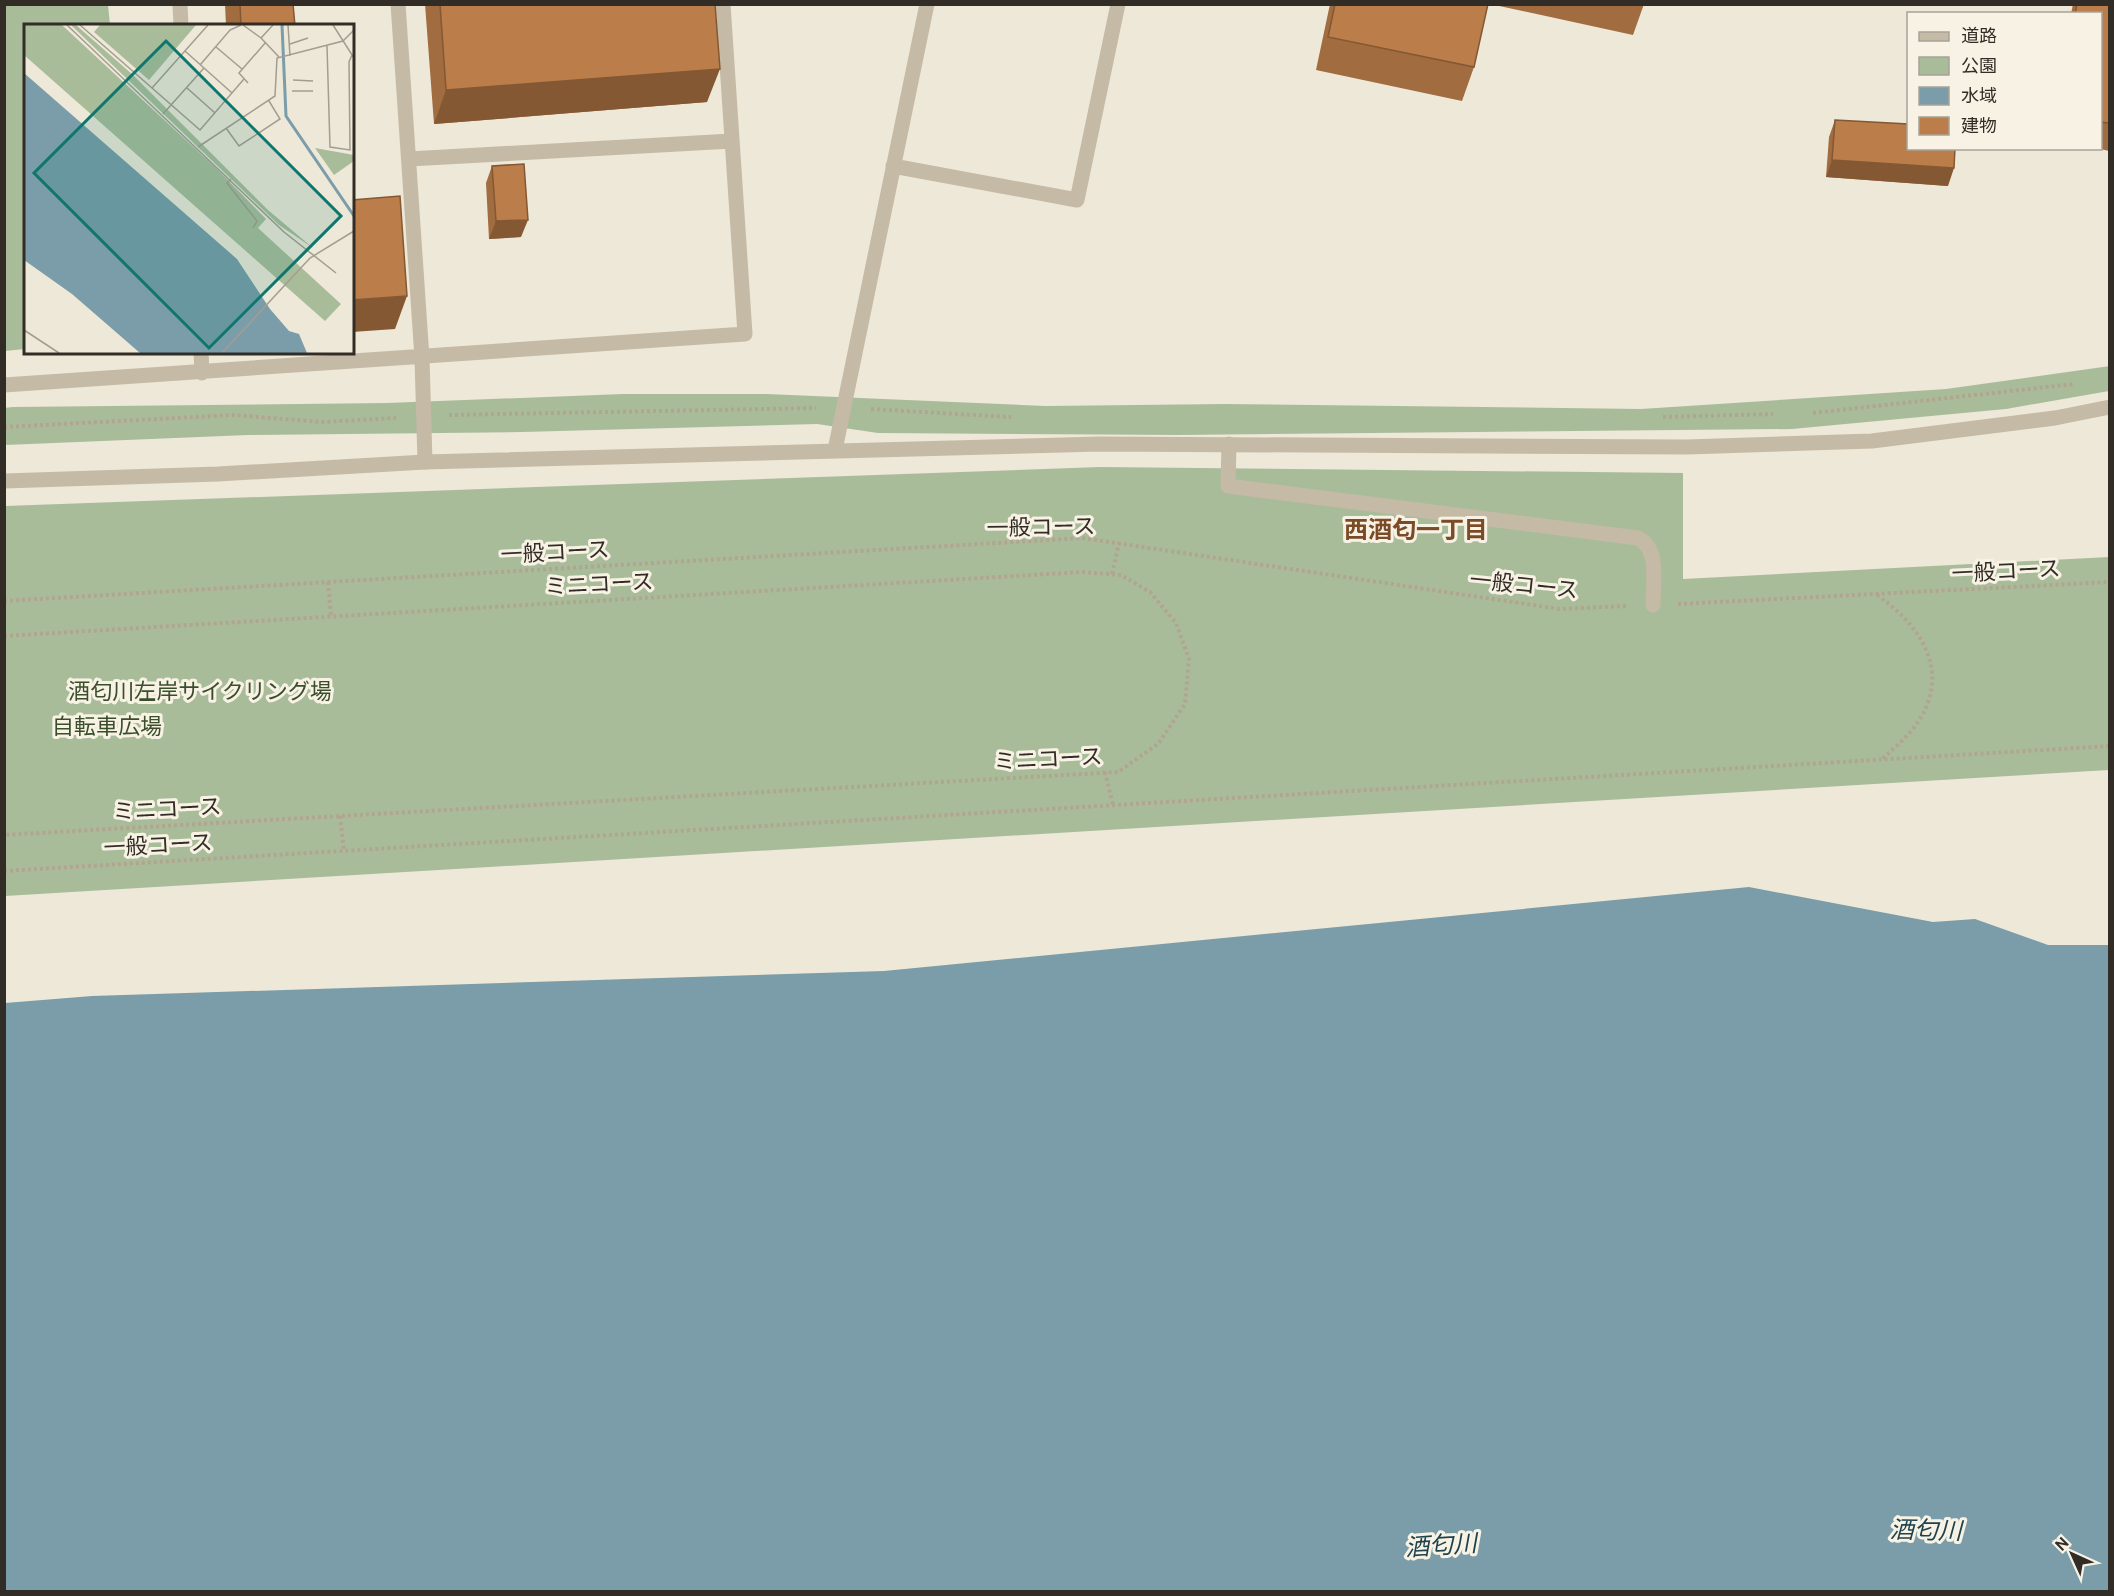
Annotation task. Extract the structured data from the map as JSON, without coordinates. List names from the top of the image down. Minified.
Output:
{"streets":{"path":["一般コース","ミニコース"]},"districts":["西酒匂一丁目"],"water":["酒匂川"],"parks":["酒匂川左岸サイクリング場","自転車広場"],"legend":["道路","公園","水域","建物"],"north":"top left"}
